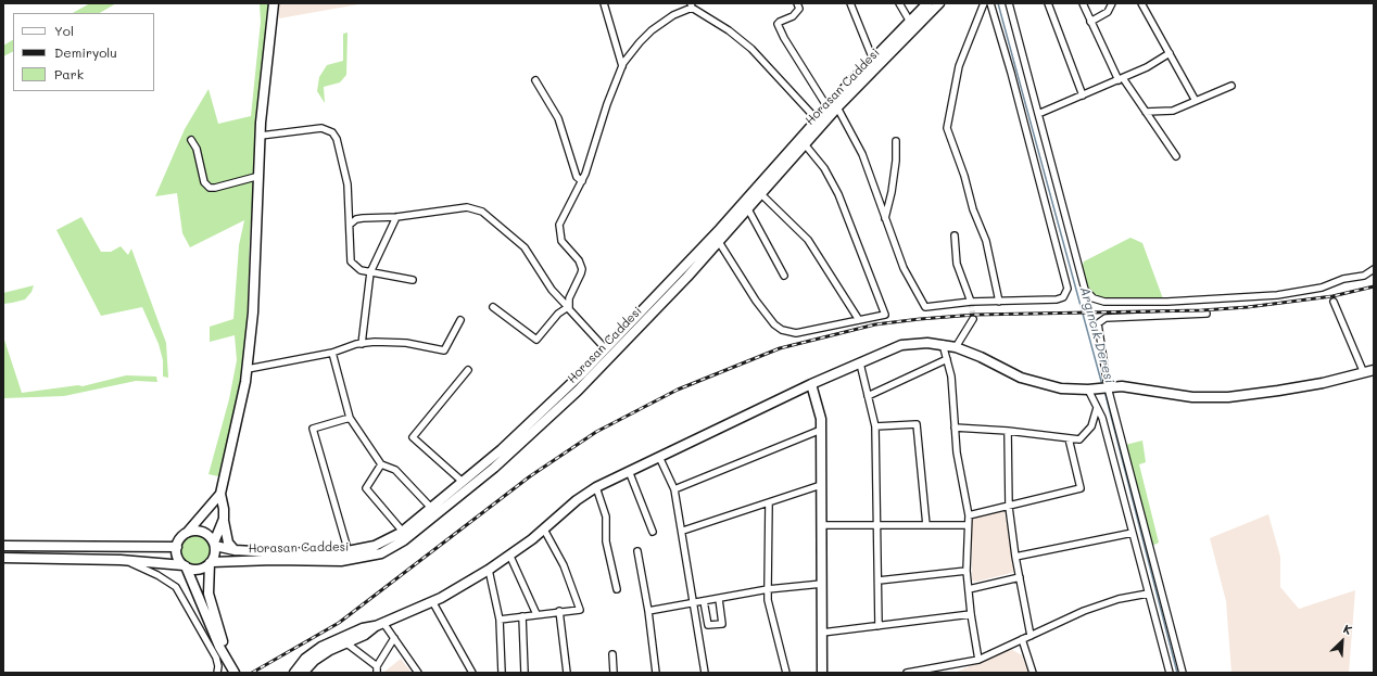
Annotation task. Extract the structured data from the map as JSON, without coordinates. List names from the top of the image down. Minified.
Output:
{"streets":{"street":["Horasan Caddesi"]},"water":["Argıncık Deresi"],"legend":["Yol","Demiryolu","Park"],"north":"top right"}
